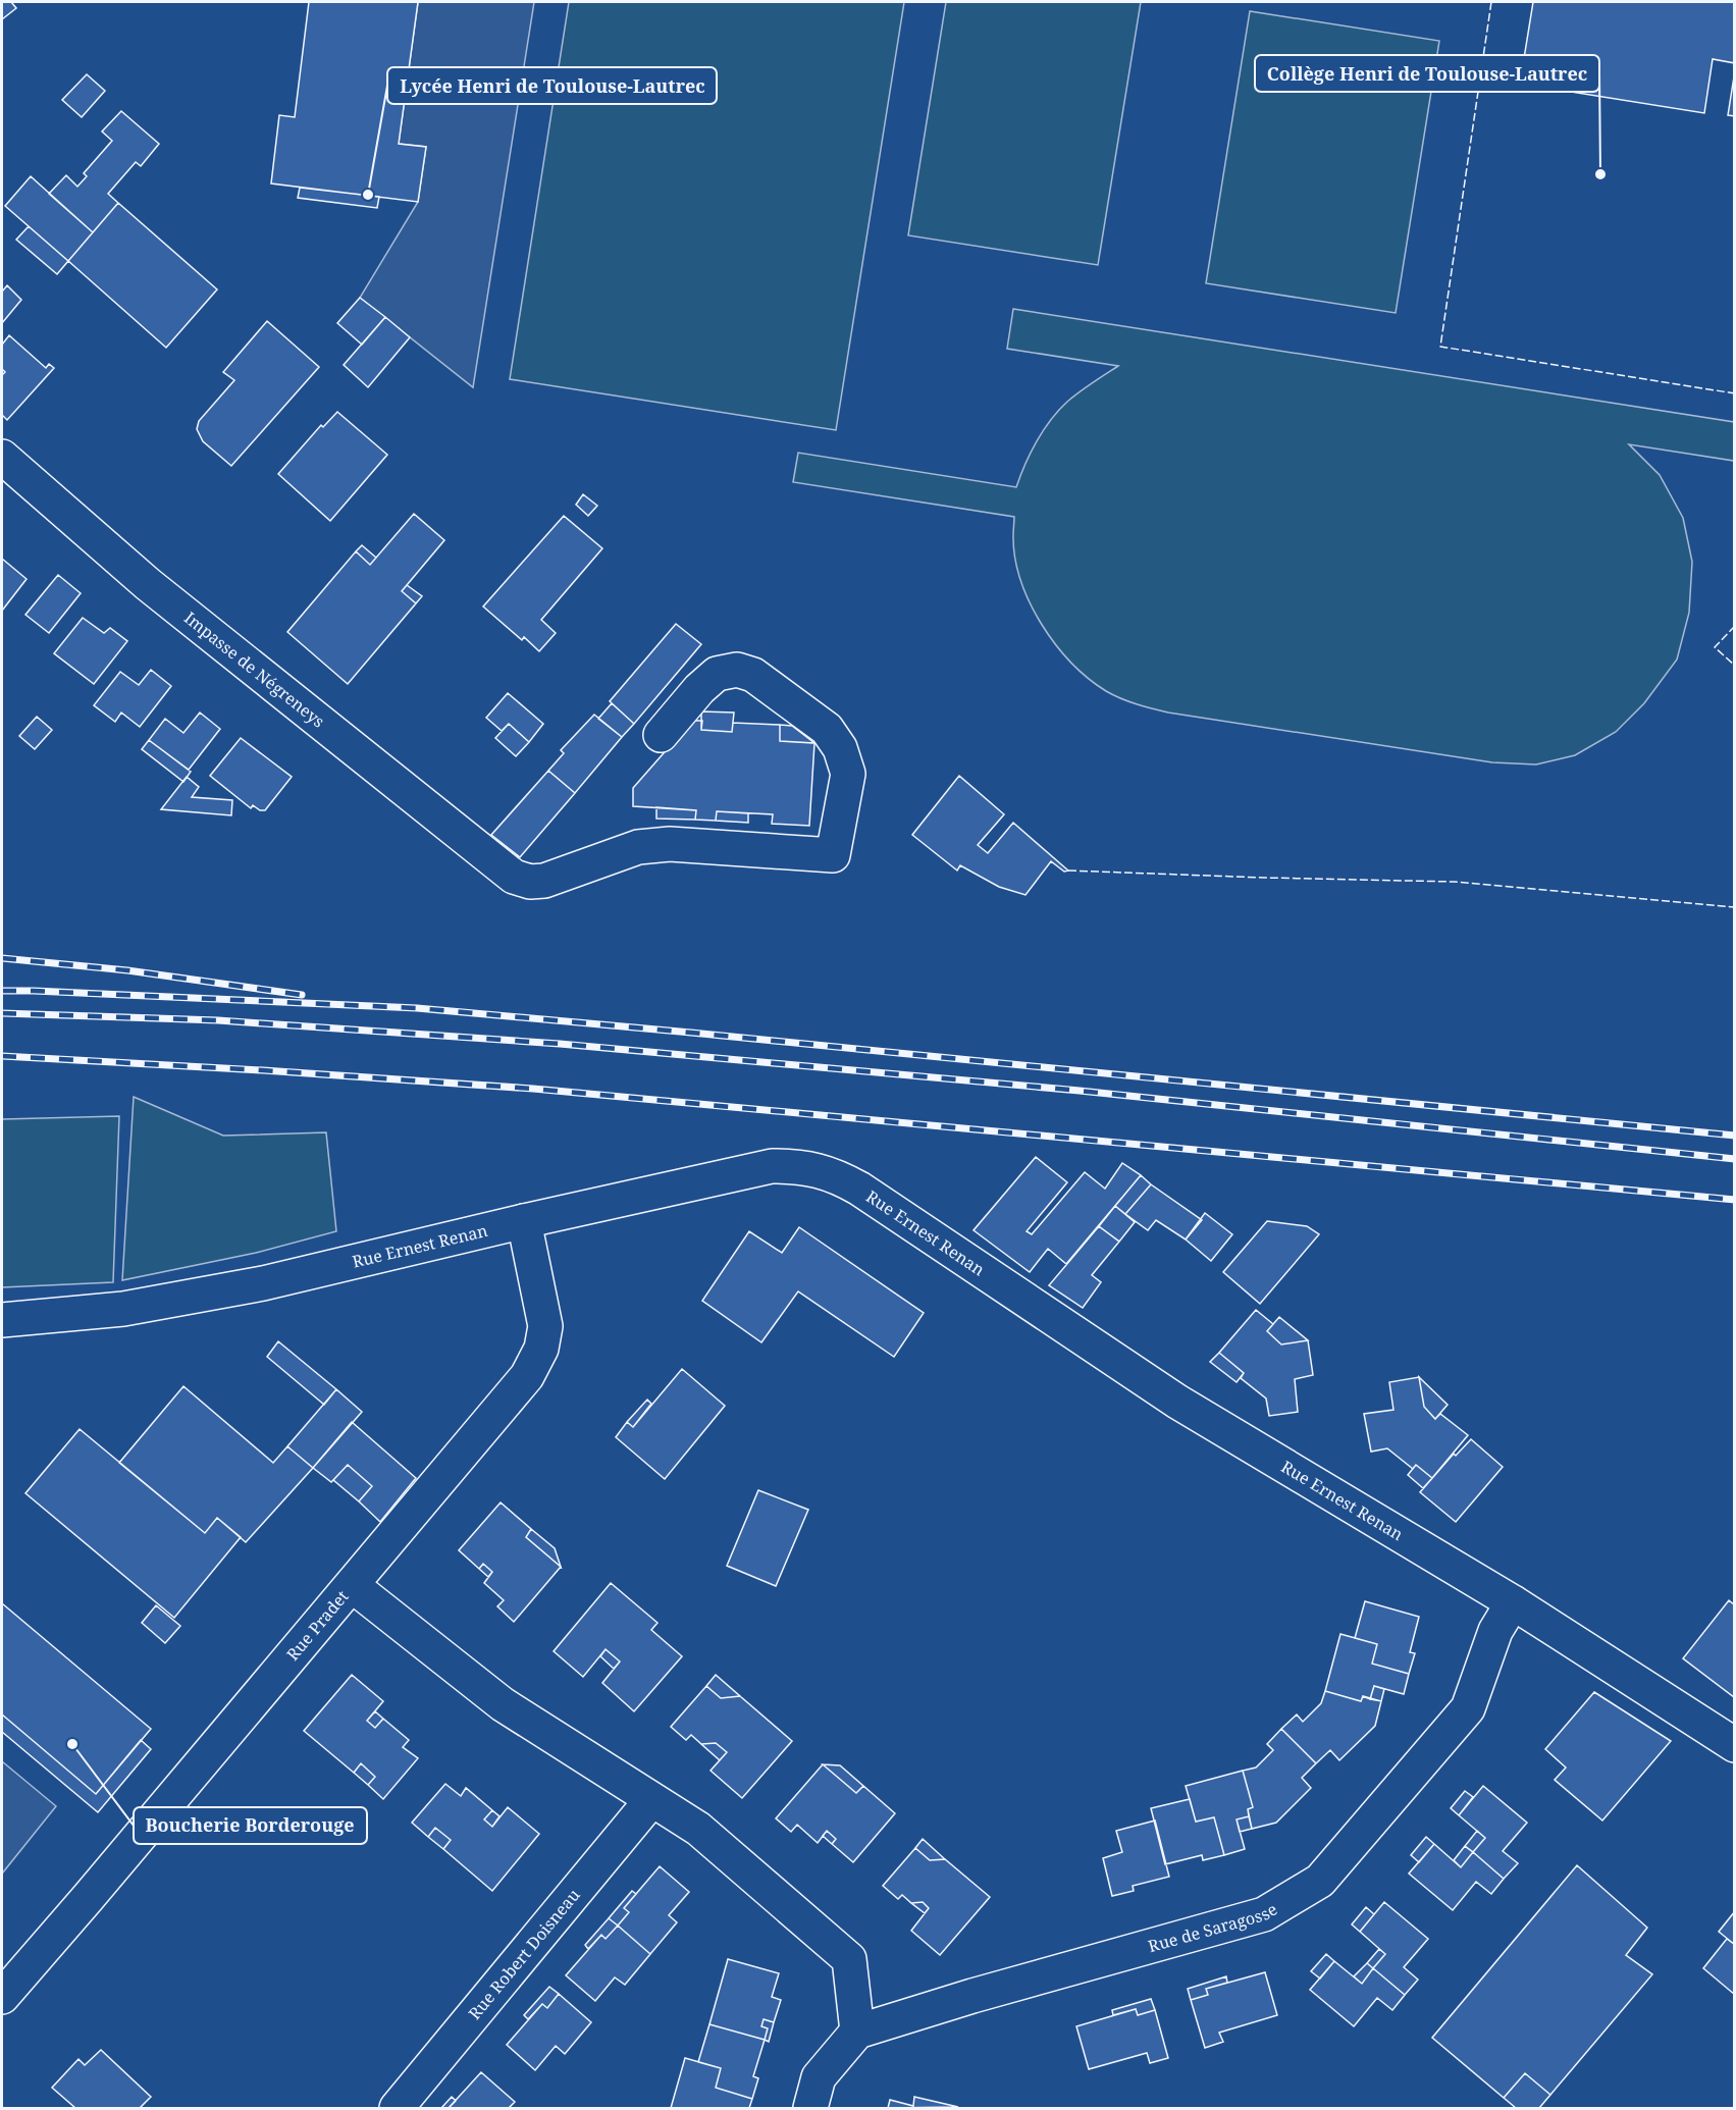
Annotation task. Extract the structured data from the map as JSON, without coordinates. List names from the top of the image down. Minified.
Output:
{"streets":{"street":["Impasse de Négreneys","Rue Ernest Renan","Rue Pradet","Rue de Saragosse","Rue Robert Doisneau"]},"crossings":[["Rue Ernest Renan","Rue Pradet"],["Rue Ernest Renan","Rue de Saragosse"]],"places":["Collège Henri de Toulouse-Lautrec","Lycée Henri de Toulouse-Lautrec","Boucherie Borderouge"]}
